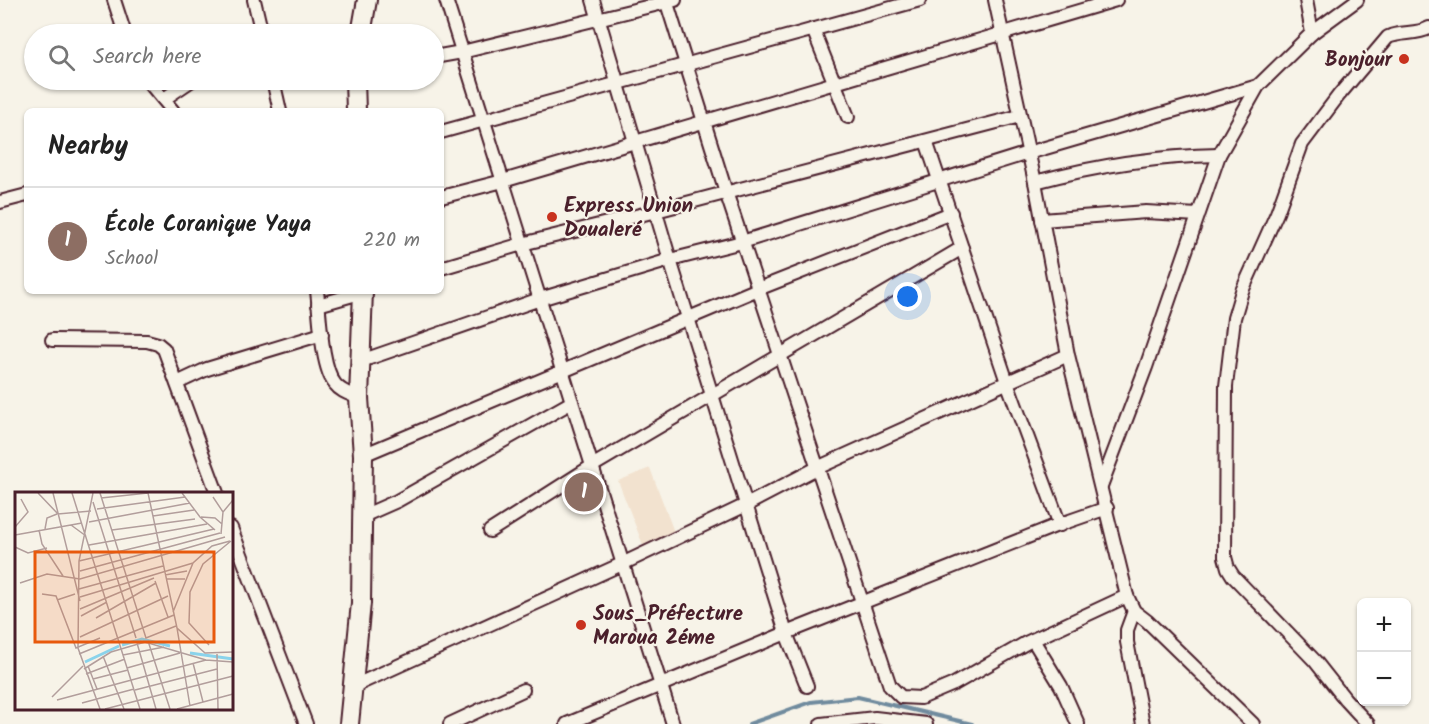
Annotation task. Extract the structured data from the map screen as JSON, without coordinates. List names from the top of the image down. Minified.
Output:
{"places":["Bonjour","Express Union Doualeré","Sous_Préfecture Maroua 2éme"],"page":{"search":"Search here","heading":"Nearby","list":[{"mark":"1","name":"École Coranique Yaya","note":"School","value":"220 m"}],"pins":"1","map_buttons":["+","−"]}}
